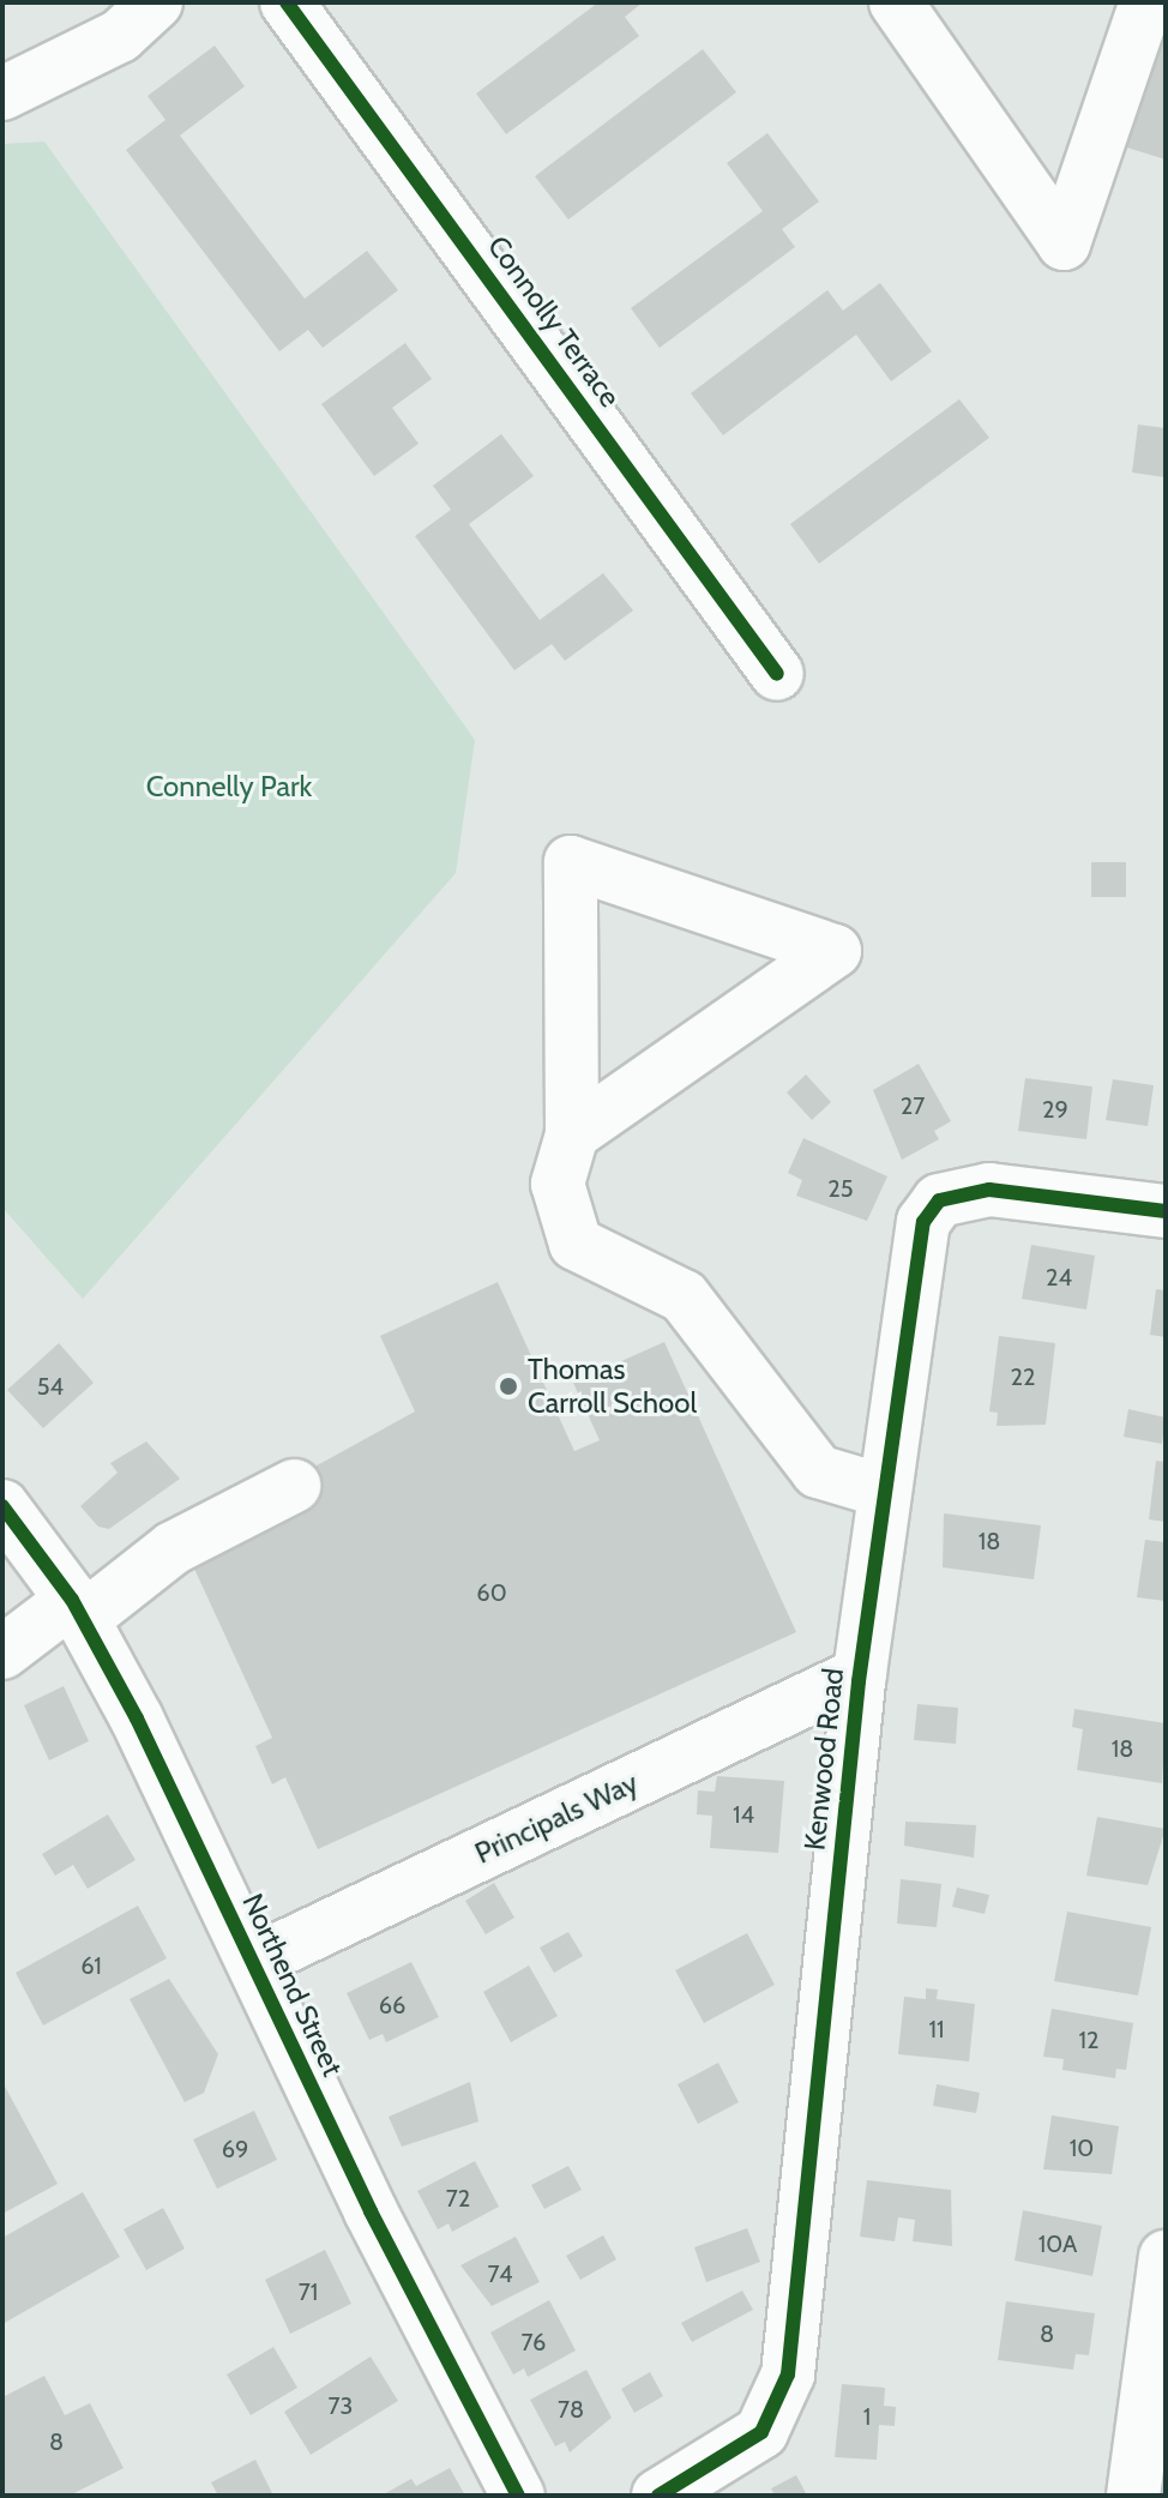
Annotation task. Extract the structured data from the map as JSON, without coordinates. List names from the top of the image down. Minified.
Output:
{"streets":{"street":["Connolly Terrace","Kenwood Road","Principals Way","Northend Street"]},"crossings":[["Kenwood Road","Principals Way"],["Principals Way","Northend Street"]],"parks":["Connelly Park"],"places":["Thomas Carroll School"],"house_numbers":["27","29","25","24","22","54","18","60","18","14","61","66","11","12","10","69","72","10A","74","71","8","76","73","78","1","8"]}
